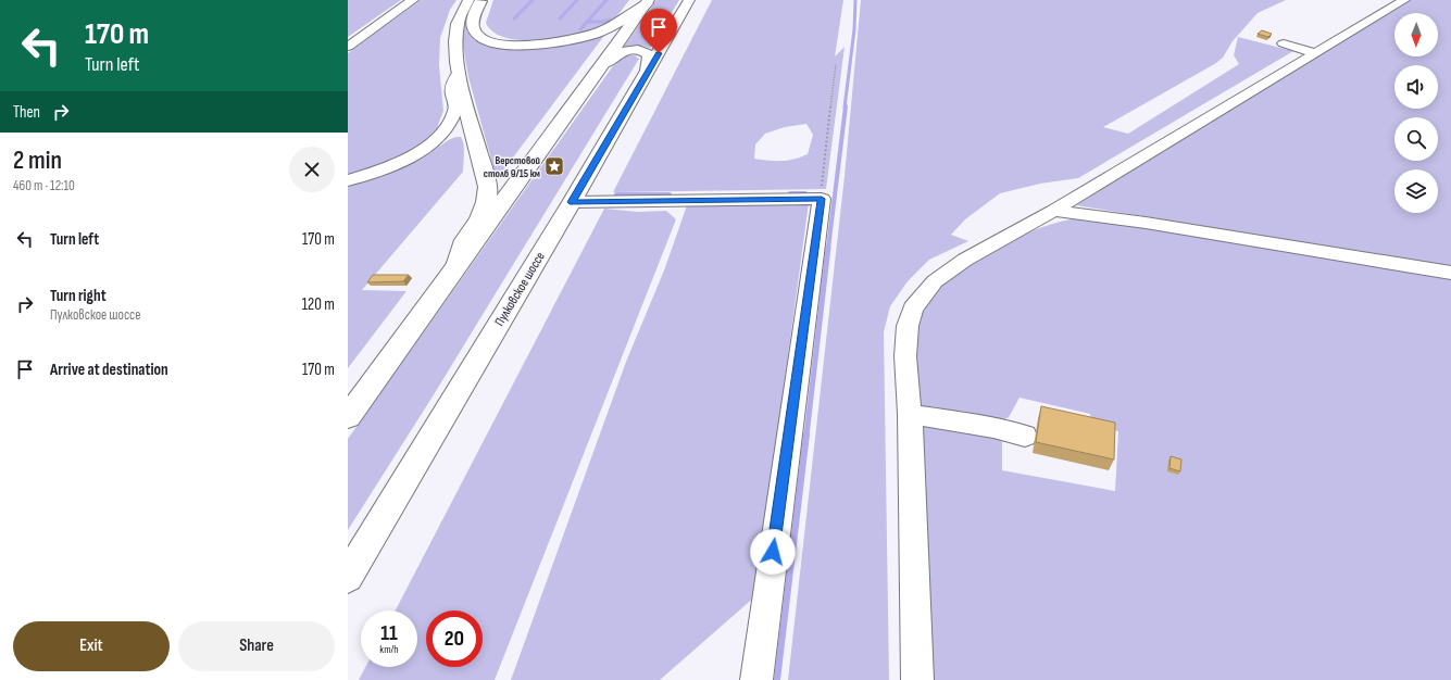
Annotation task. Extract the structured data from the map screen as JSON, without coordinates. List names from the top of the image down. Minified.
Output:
{"streets":{"main road":["Пулковское шоссе"]},"places":{"place":["Верстовой столб 9/15 км"]},"north":"bottom","page":{"turn":["170 m","Turn left"],"then":"Then","heading":["2 min","460 m · 12:10"],"list":[{"name":"Turn left","value":"170 m"},{"name":"Turn right","note":"Пулковское шоссе","value":"120 m"},{"name":"Arrive at destination","value":"170 m"}],"speed":"11 km/h","limit":"20","buttons":["Exit","Share"]}}
